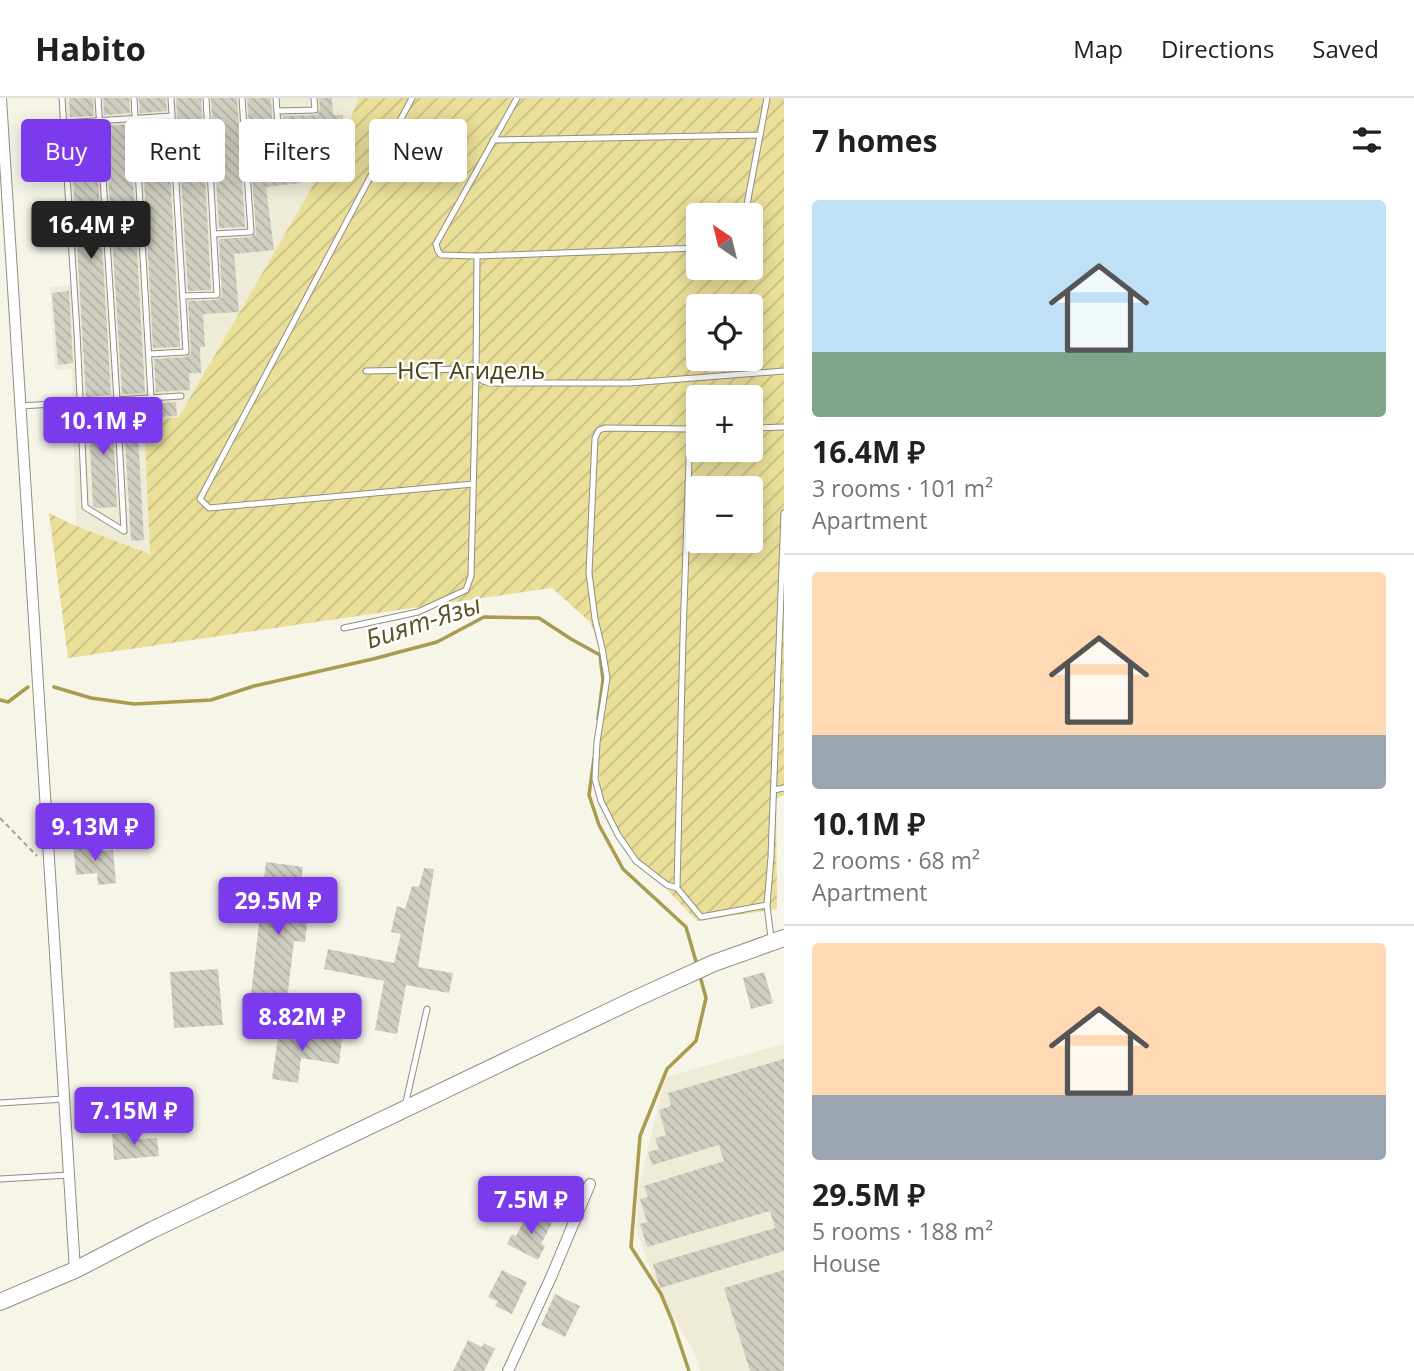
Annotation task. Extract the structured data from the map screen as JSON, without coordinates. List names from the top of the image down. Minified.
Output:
{"water":["Бият-Язы"],"parks":["НСТ Агидель"],"north":"top left","page":{"header":"Habito","nav":["Map","Directions","Saved"],"heading":"7 homes","chip":["Buy","Rent","Filters","New"],"list":[{"name":"16.4M ₽","note":"3 rooms · 101 m² · Apartment"},{"name":"10.1M ₽","note":"2 rooms · 68 m² · Apartment"},{"name":"29.5M ₽","note":"5 rooms · 188 m² · House"}],"price":["16.4M ₽","10.1M ₽","9.13M ₽","29.5M ₽","8.82M ₽","7.15M ₽","7.5M ₽"],"map_buttons":["+","−"]}}
